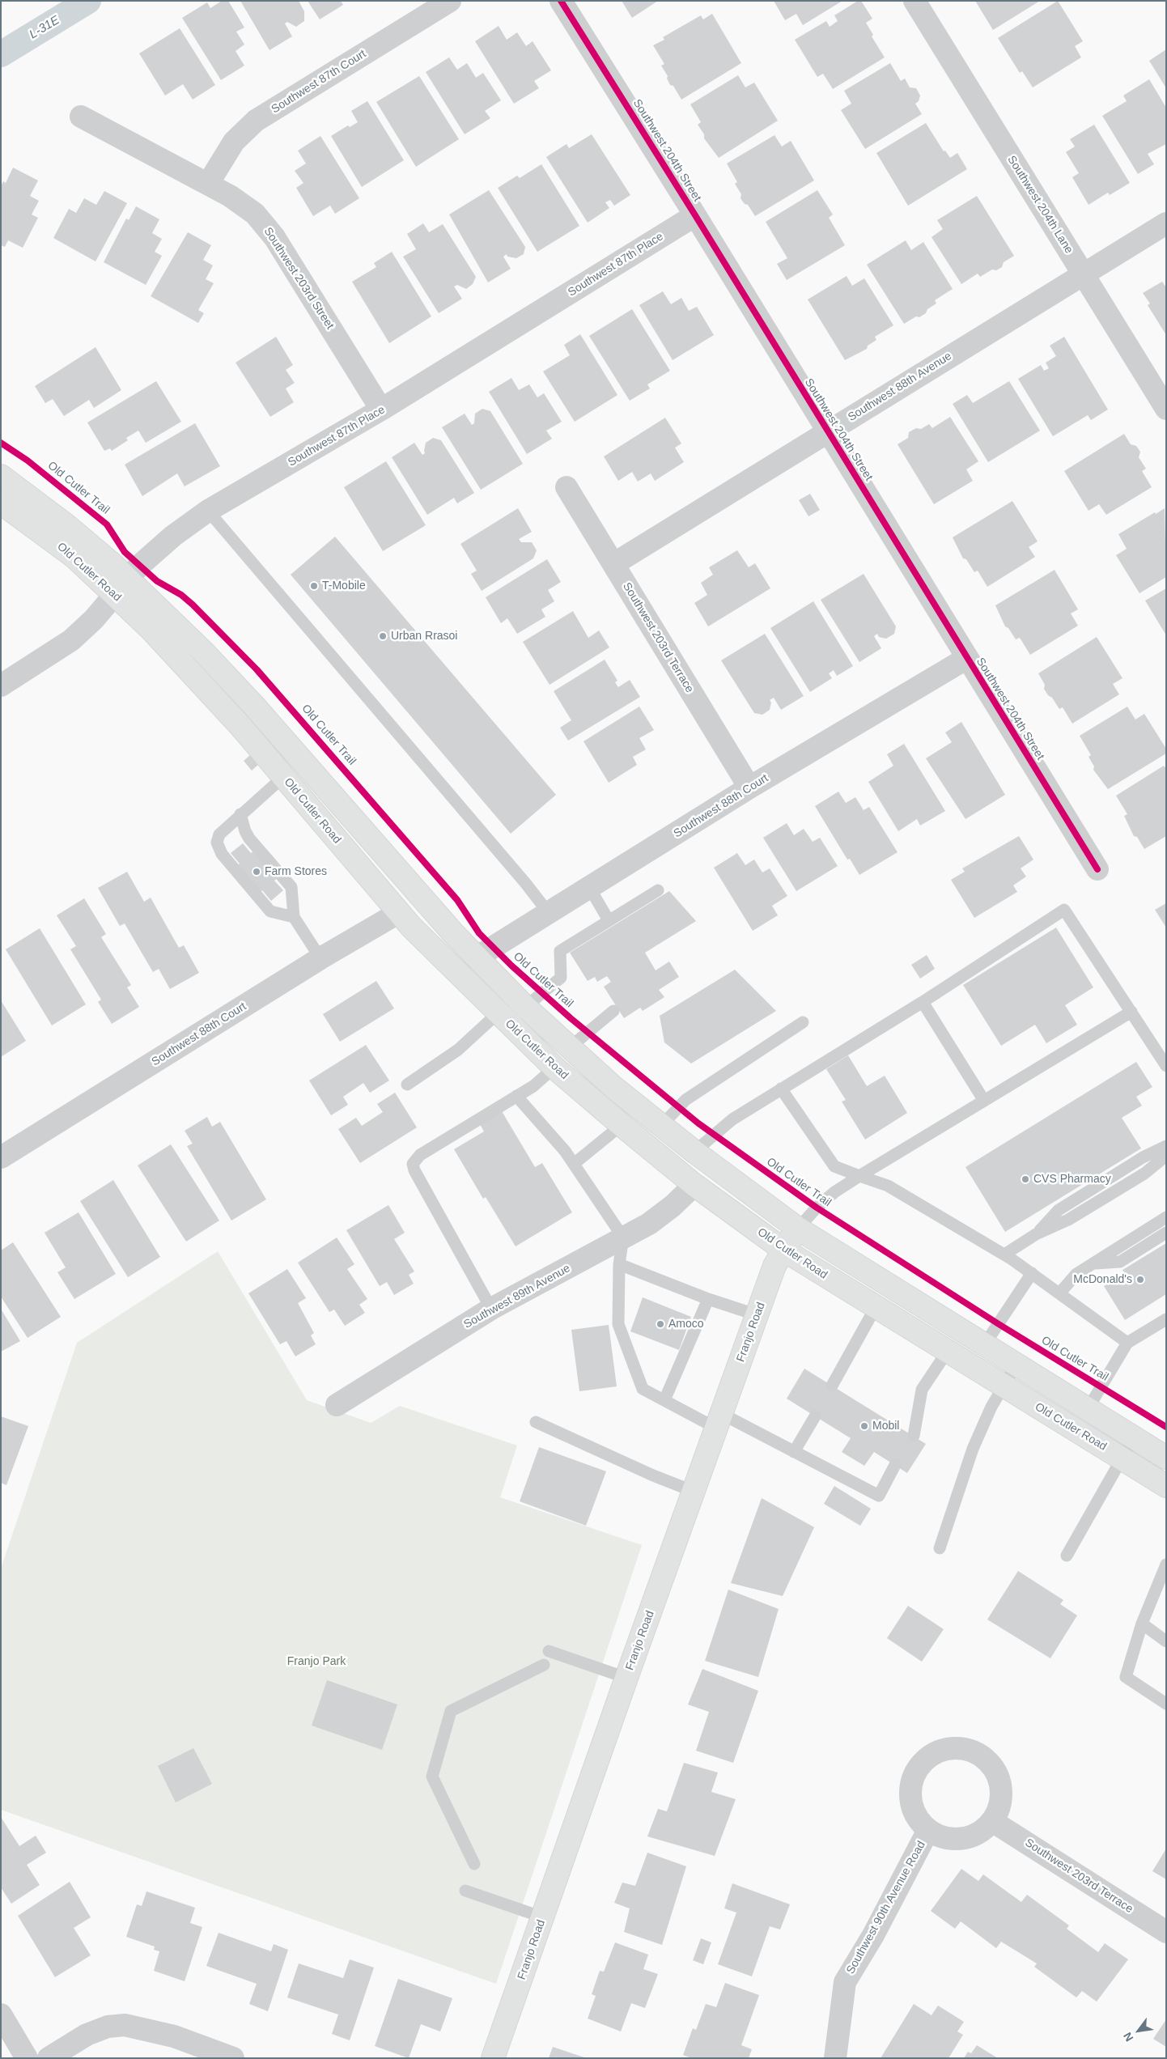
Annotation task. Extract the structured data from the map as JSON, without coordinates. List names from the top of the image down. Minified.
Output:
{"streets":{"main road":["Old Cutler Road","Franjo Road"],"street":["Southwest 87th Court","Southwest 204th Street","Southwest 204th Lane","Southwest 87th Place","Southwest 203rd Street","Southwest 88th Avenue","Southwest 203rd Terrace","Southwest 88th Court","Southwest 89th Avenue","Southwest 90th Avenue Road"],"cycle path":["Old Cutler Trail"]},"crossings":[["Southwest 87th Court","Southwest 203rd Street"],["Southwest 204th Street","Southwest 87th Place"],["Southwest 204th Street","Southwest 88th Avenue"],["Southwest 204th Street","Southwest 88th Court"],["Southwest 204th Lane","Southwest 88th Avenue"],["Southwest 87th Place","Southwest 203rd Street"],["Southwest 87th Place","Old Cutler Road"],["Southwest 88th Avenue","Southwest 203rd Terrace"],["Old Cutler Road","Southwest 88th Court"],["Old Cutler Road","Southwest 89th Avenue"],["Old Cutler Road","Franjo Road"],["Southwest 203rd Terrace","Southwest 88th Court"],["Southwest 203rd Terrace","Southwest 90th Avenue Road"]],"water":["L-31E"],"parks":["Franjo Park"],"places":["T-Mobile","Urban Rrasoi","Farm Stores","CVS Pharmacy","McDonald's","Amoco","Mobil"],"north":"bottom left"}
